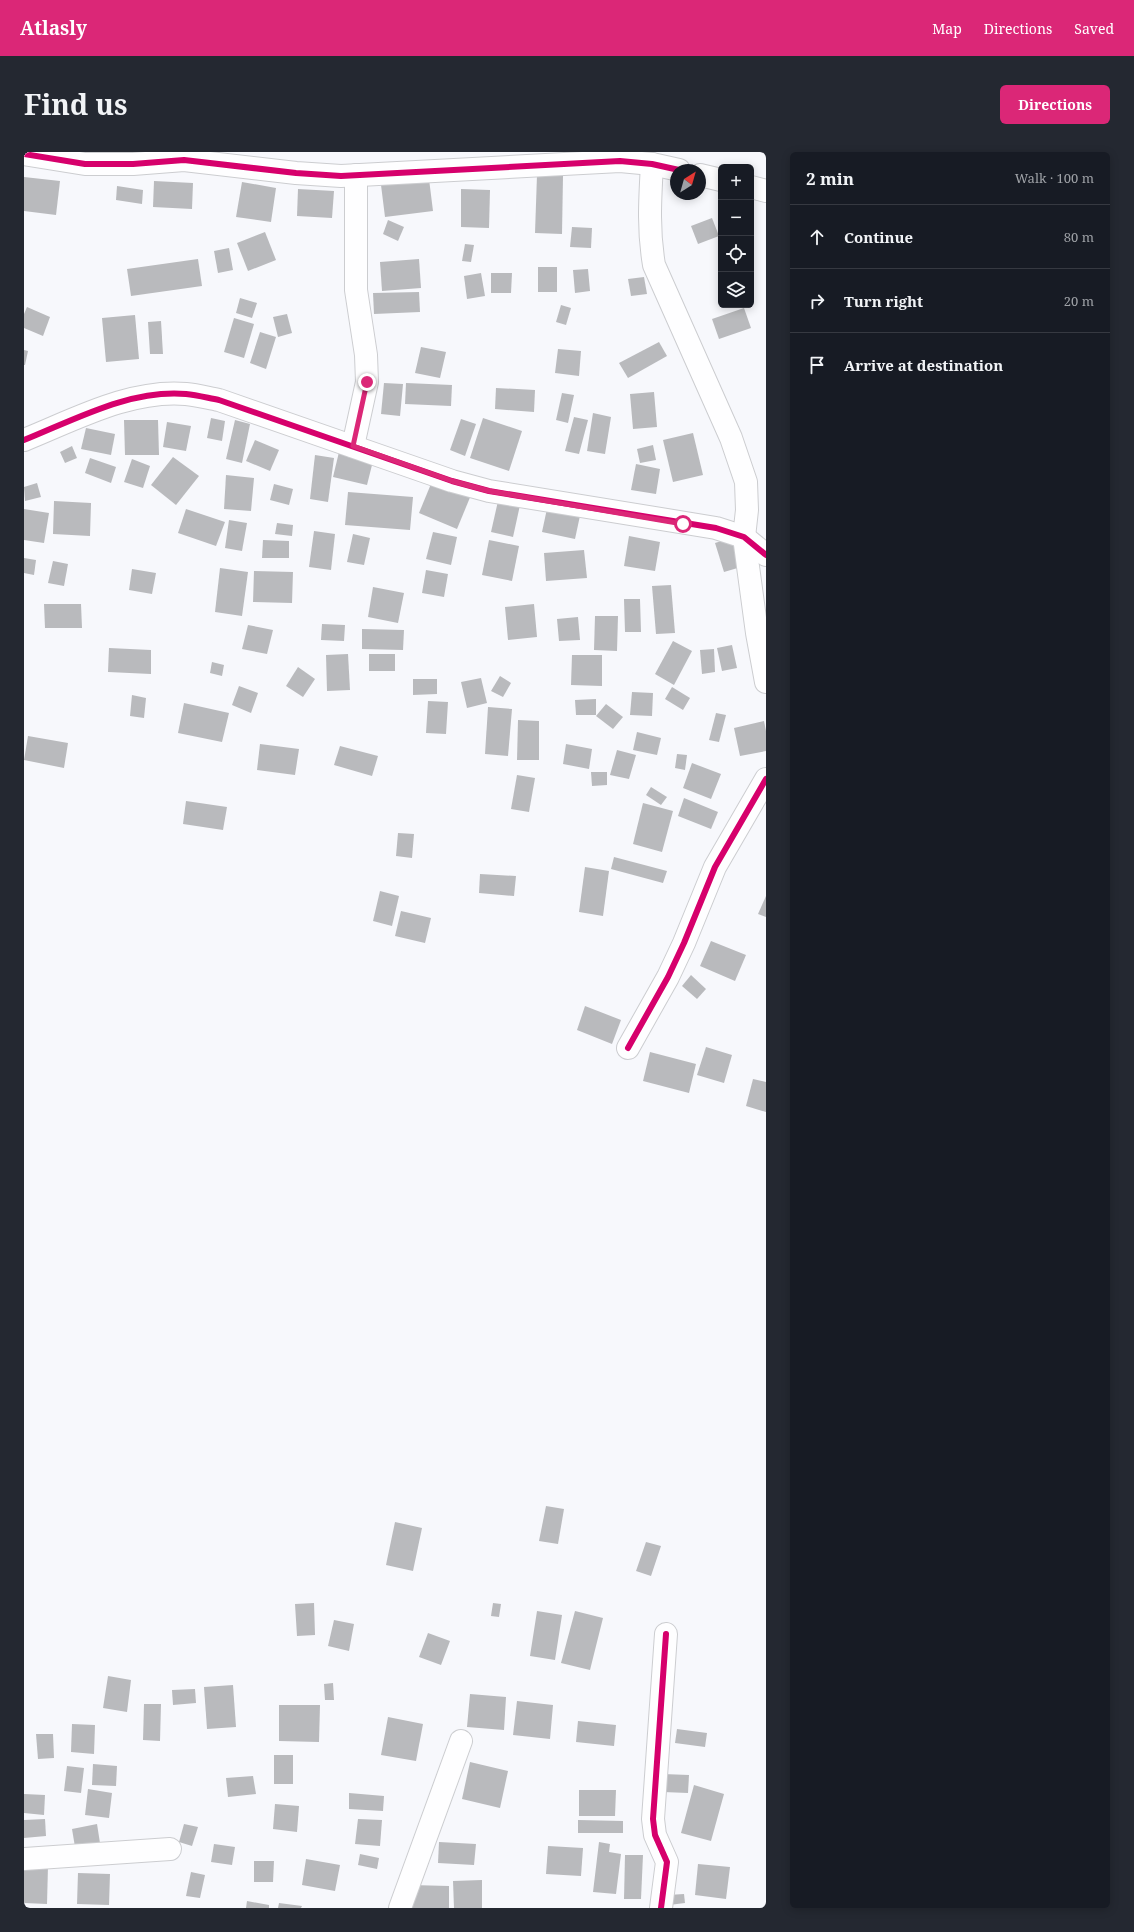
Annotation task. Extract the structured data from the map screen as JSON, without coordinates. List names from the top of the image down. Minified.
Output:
{"north":"top right","page":{"header":"Atlasly","nav":["Map","Directions","Saved"],"title":"Find us","buttons":"Directions","heading":["2 min","Walk · 100 m"],"map_buttons":["+","−"],"list":[["Continue","80 m"],["Turn right","20 m"],"Arrive at destination"]}}
